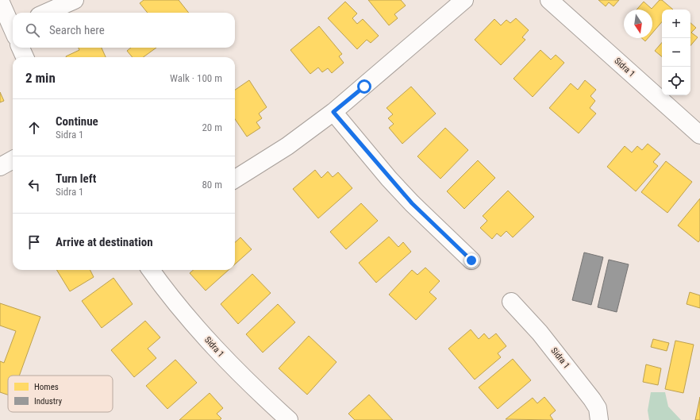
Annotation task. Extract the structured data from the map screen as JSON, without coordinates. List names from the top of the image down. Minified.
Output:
{"streets":{"street":["Sidra 1"]},"legend":["Homes","Industry"],"north":"bottom","page":{"map_buttons":["+","−"],"search":"Search here","heading":["2 min","Walk · 100 m"],"list":[["Continue","Sidra 1","20 m"],["Turn left","Sidra 1","80 m"],"Arrive at destination"]}}
